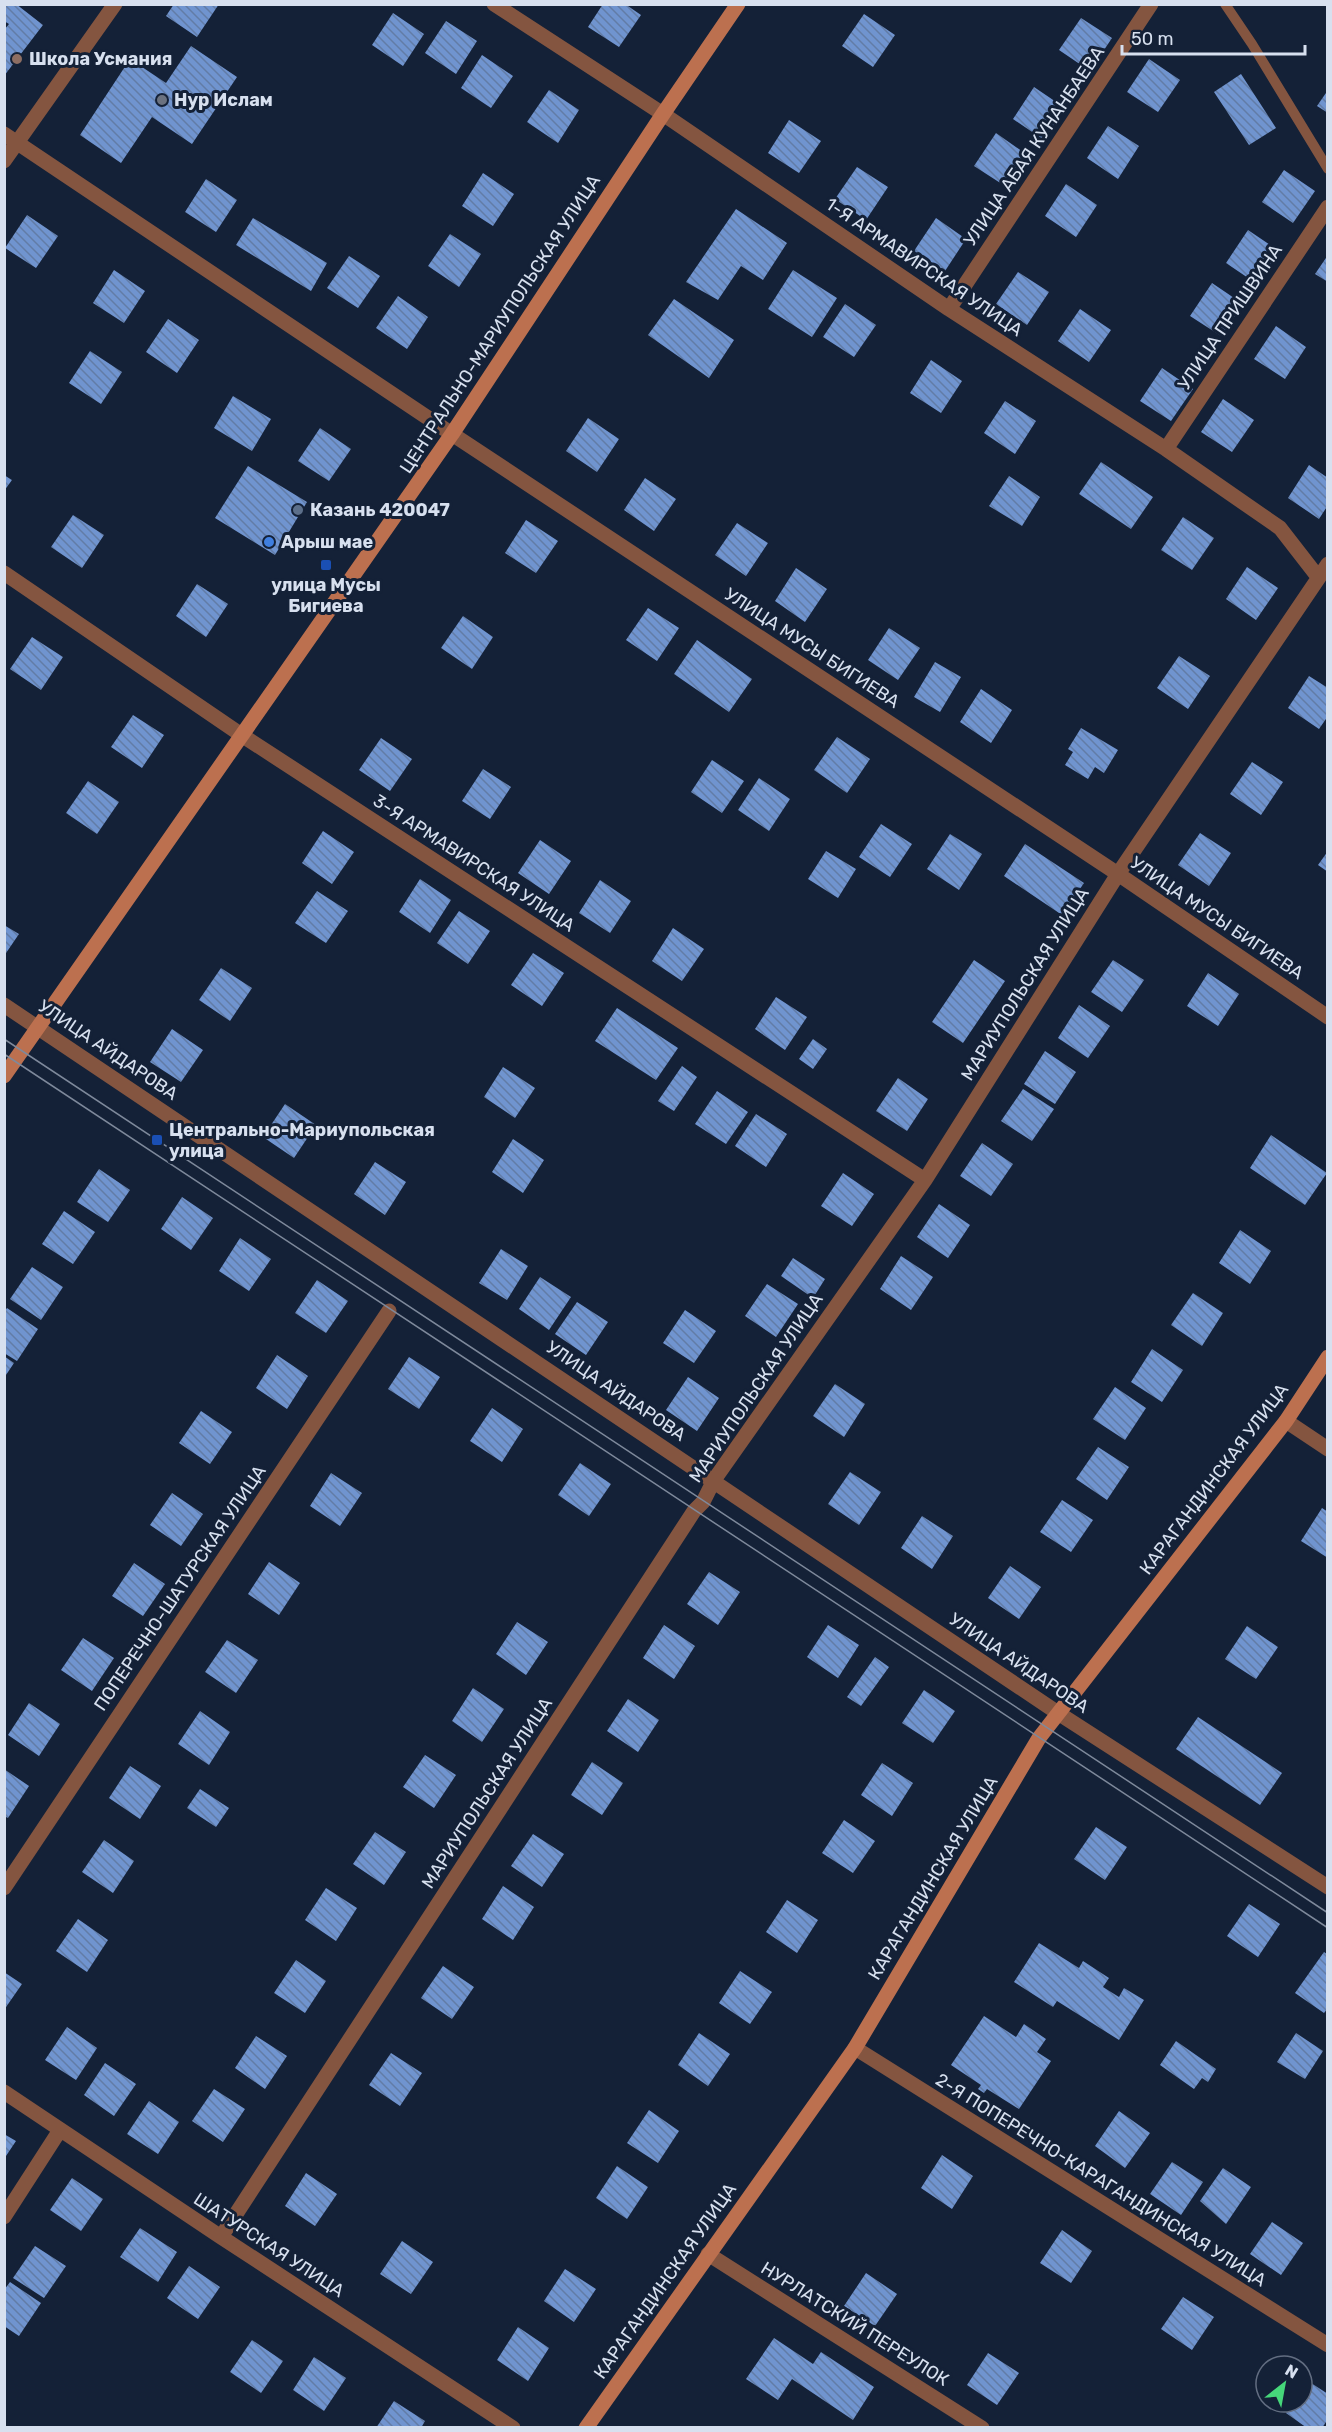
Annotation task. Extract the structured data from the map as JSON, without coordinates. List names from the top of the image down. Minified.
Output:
{"streets":{"street":["УЛИЦА АБАЯ КУНАНБАЕВА","1-Я АРМАВИРСКАЯ УЛИЦА","УЛИЦА ПРИШВИНА","ЦЕНТРАЛЬНО-МАРИУПОЛЬСКАЯ УЛИЦА","УЛИЦА МУСЫ БИГИЕВА","3-Я АРМАВИРСКАЯ УЛИЦА","МАРИУПОЛЬСКАЯ УЛИЦА","УЛИЦА АЙДАРОВА","КАРАГАНДИНСКАЯ УЛИЦА","ПОПЕРЕЧНО-ШАТУРСКАЯ УЛИЦА","2-Я ПОПЕРЕЧНО-КАРАГАНДИНСКАЯ УЛИЦА","ШАТУРСКАЯ УЛИЦА","НУРЛАТСКИЙ ПЕРЕУЛОК"]},"crossings":[["УЛИЦА АБАЯ КУНАНБАЕВА","1-Я АРМАВИРСКАЯ УЛИЦА"],["1-Я АРМАВИРСКАЯ УЛИЦА","УЛИЦА ПРИШВИНА"],["1-Я АРМАВИРСКАЯ УЛИЦА","ЦЕНТРАЛЬНО-МАРИУПОЛЬСКАЯ УЛИЦА"],["1-Я АРМАВИРСКАЯ УЛИЦА","МАРИУПОЛЬСКАЯ УЛИЦА"],["ЦЕНТРАЛЬНО-МАРИУПОЛЬСКАЯ УЛИЦА","УЛИЦА МУСЫ БИГИЕВА"],["ЦЕНТРАЛЬНО-МАРИУПОЛЬСКАЯ УЛИЦА","3-Я АРМАВИРСКАЯ УЛИЦА"],["ЦЕНТРАЛЬНО-МАРИУПОЛЬСКАЯ УЛИЦА","УЛИЦА АЙДАРОВА"],["УЛИЦА МУСЫ БИГИЕВА","МАРИУПОЛЬСКАЯ УЛИЦА"],["3-Я АРМАВИРСКАЯ УЛИЦА","МАРИУПОЛЬСКАЯ УЛИЦА"],["МАРИУПОЛЬСКАЯ УЛИЦА","УЛИЦА АЙДАРОВА"],["МАРИУПОЛЬСКАЯ УЛИЦА","ШАТУРСКАЯ УЛИЦА"],["УЛИЦА АЙДАРОВА","КАРАГАНДИНСКАЯ УЛИЦА"],["КАРАГАНДИНСКАЯ УЛИЦА","2-Я ПОПЕРЕЧНО-КАРАГАНДИНСКАЯ УЛИЦА"],["КАРАГАНДИНСКАЯ УЛИЦА","НУРЛАТСКИЙ ПЕРЕУЛОК"]],"places":{"other":["Школа Усмания","Нур Ислам","Казань 420047","Арыш мае"],"transit":["улица Мусы Бигиева","Центрально-Мариупольская улица"]},"scale_bar":"50 m","north":"top right"}
